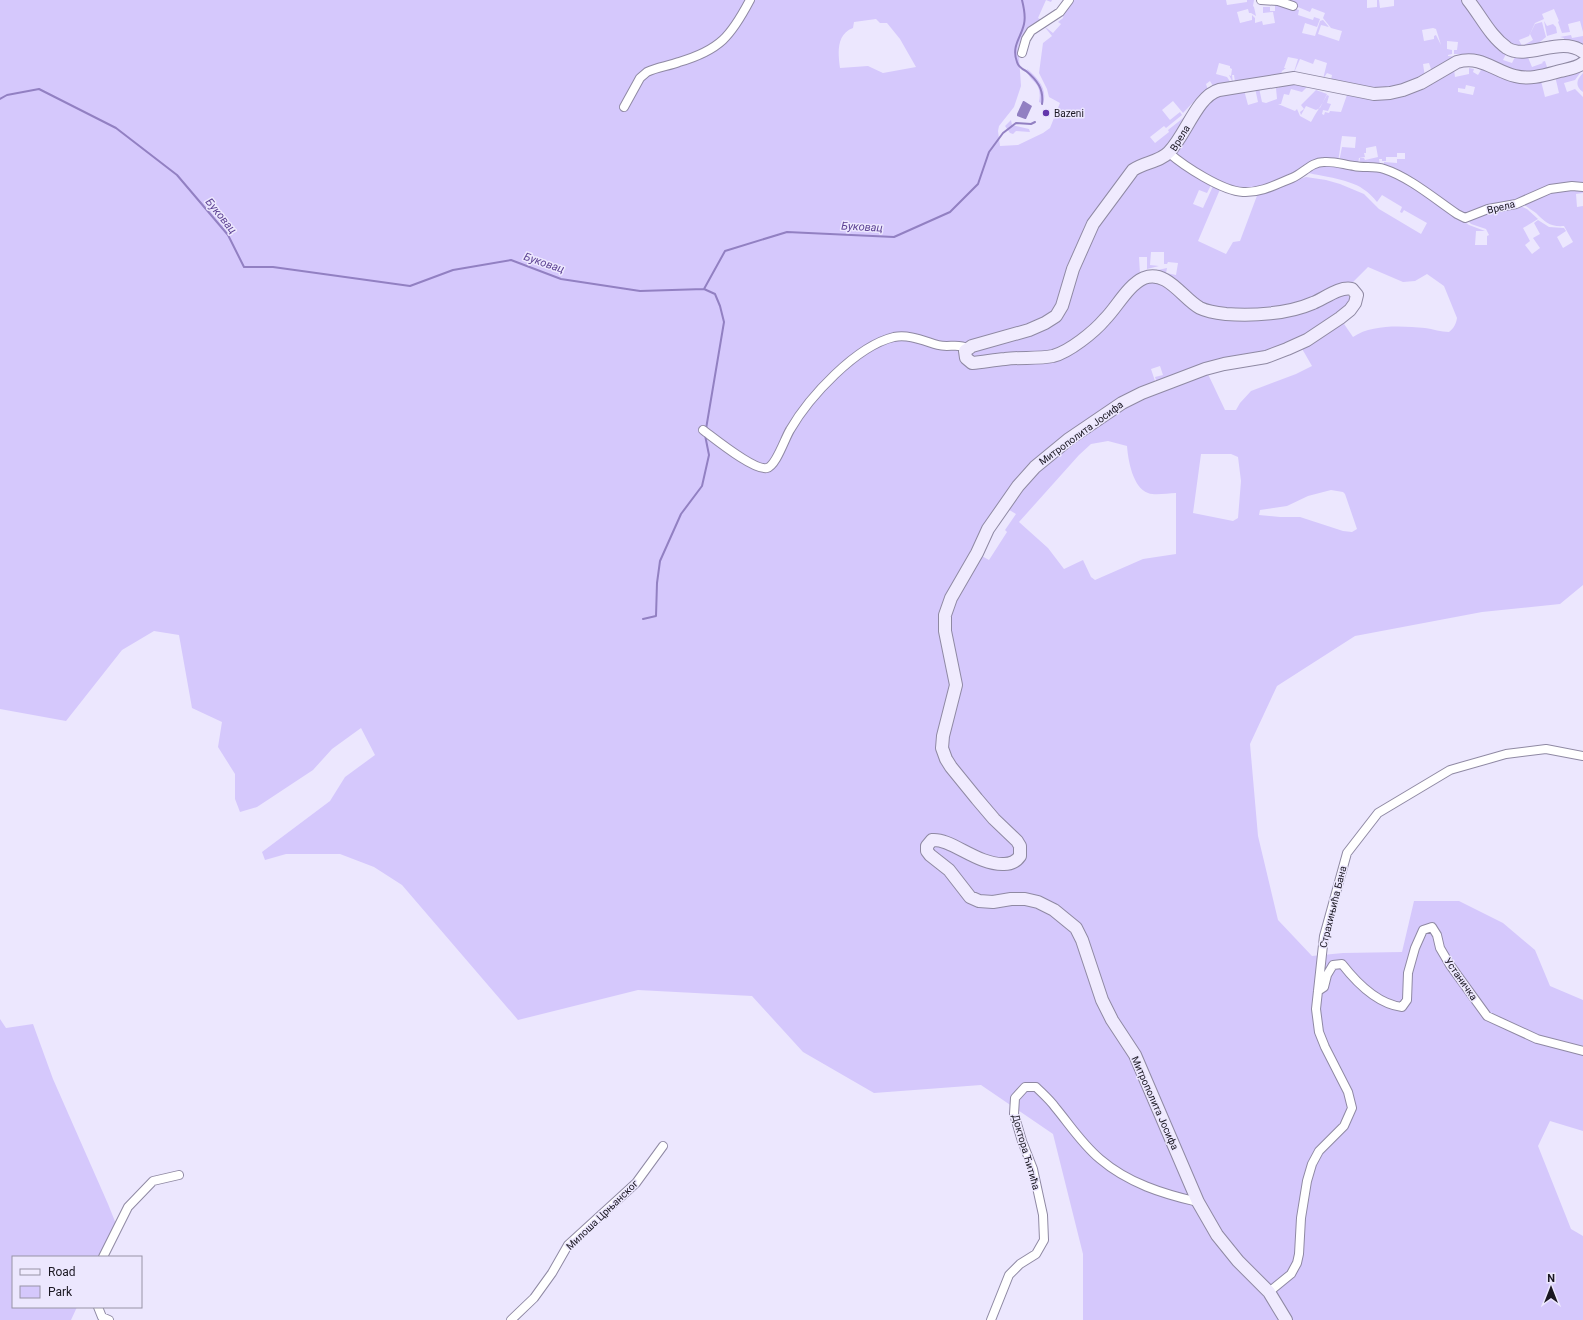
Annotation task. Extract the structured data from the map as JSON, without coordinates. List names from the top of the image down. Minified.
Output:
{"streets":{"street":["Врела","Митрополита Јосифа","Страхињића Бана","Устаничка","Доктора Ћитића","Милоша Црњанског"]},"crossings":[["Митрополита Јосифа","Страхињића Бана"],["Митрополита Јосифа","Доктора Ћитића"],["Страхињића Бана","Устаничка"]],"water":["Буковац"],"places":["Bazeni"],"legend":["Road","Park"],"north":"top"}
